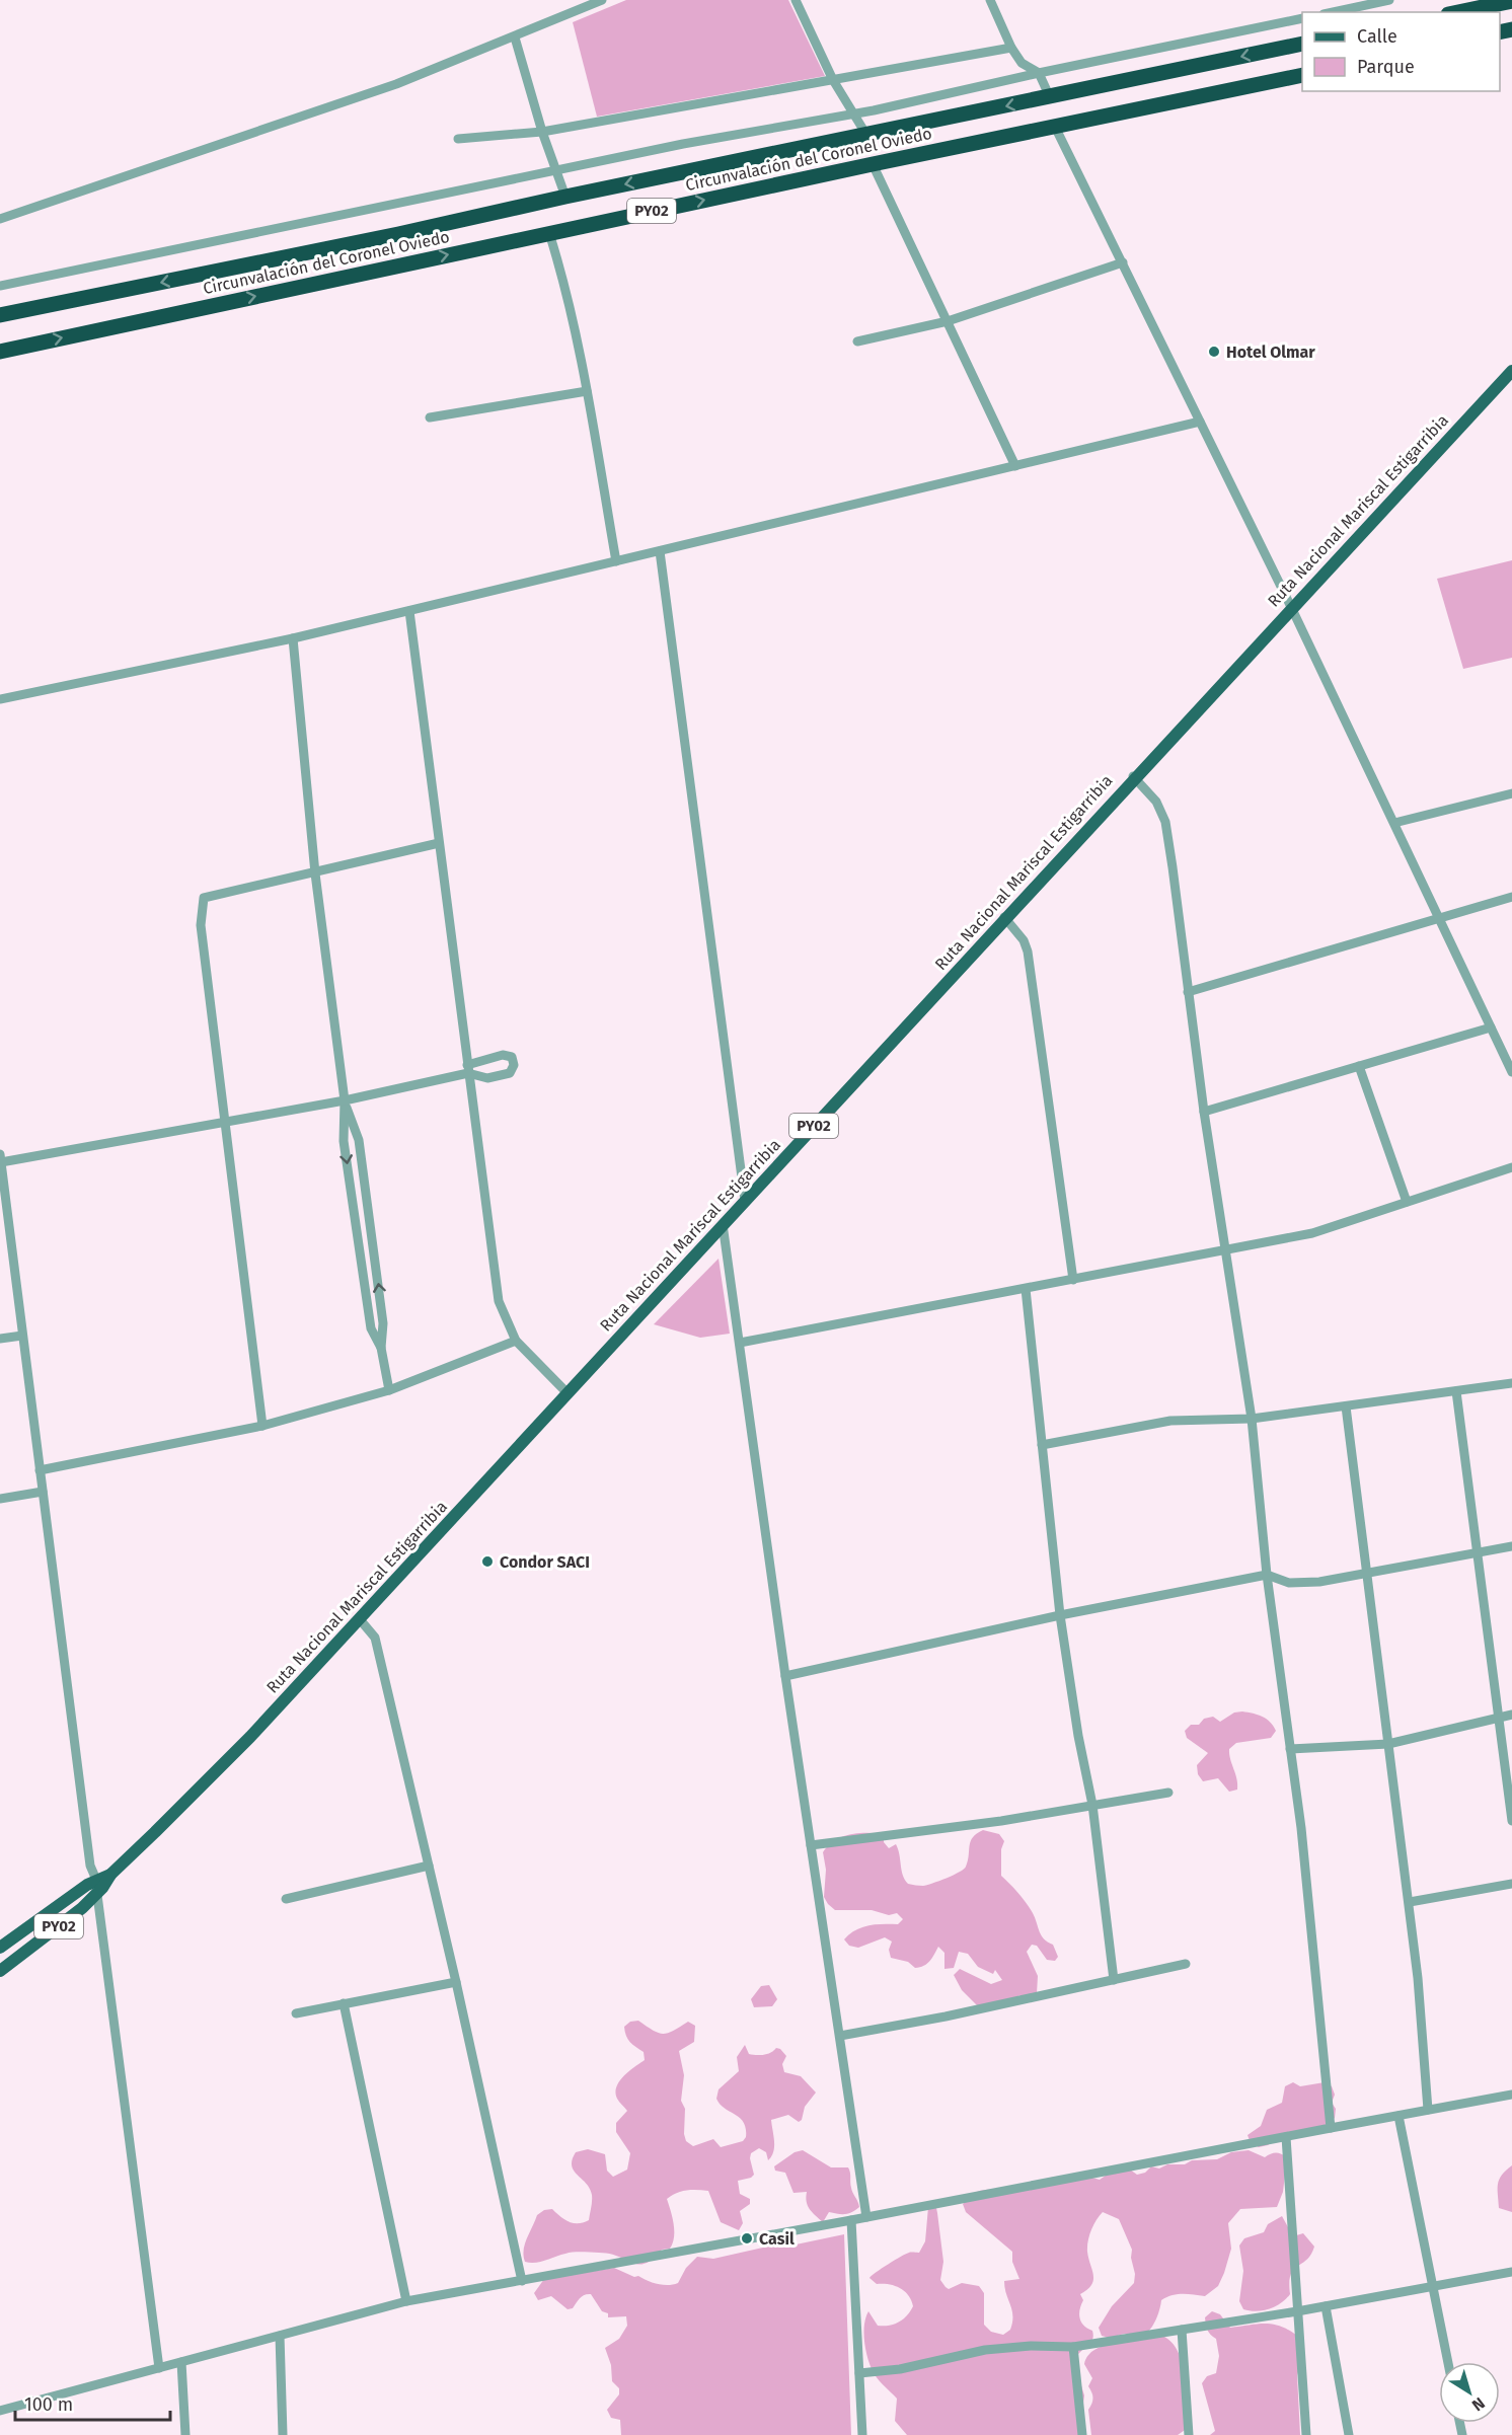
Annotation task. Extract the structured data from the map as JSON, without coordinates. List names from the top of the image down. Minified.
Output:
{"streets":{"highway":["Circunvalación del Coronel Oviedo","PY02"],"main road":["Ruta Nacional Mariscal Estigarribia"]},"places":["Hotel Olmar","Condor SACI","Casil"],"legend":["Calle","Parque"],"scale_bar":"100 m","north":"bottom right"}
